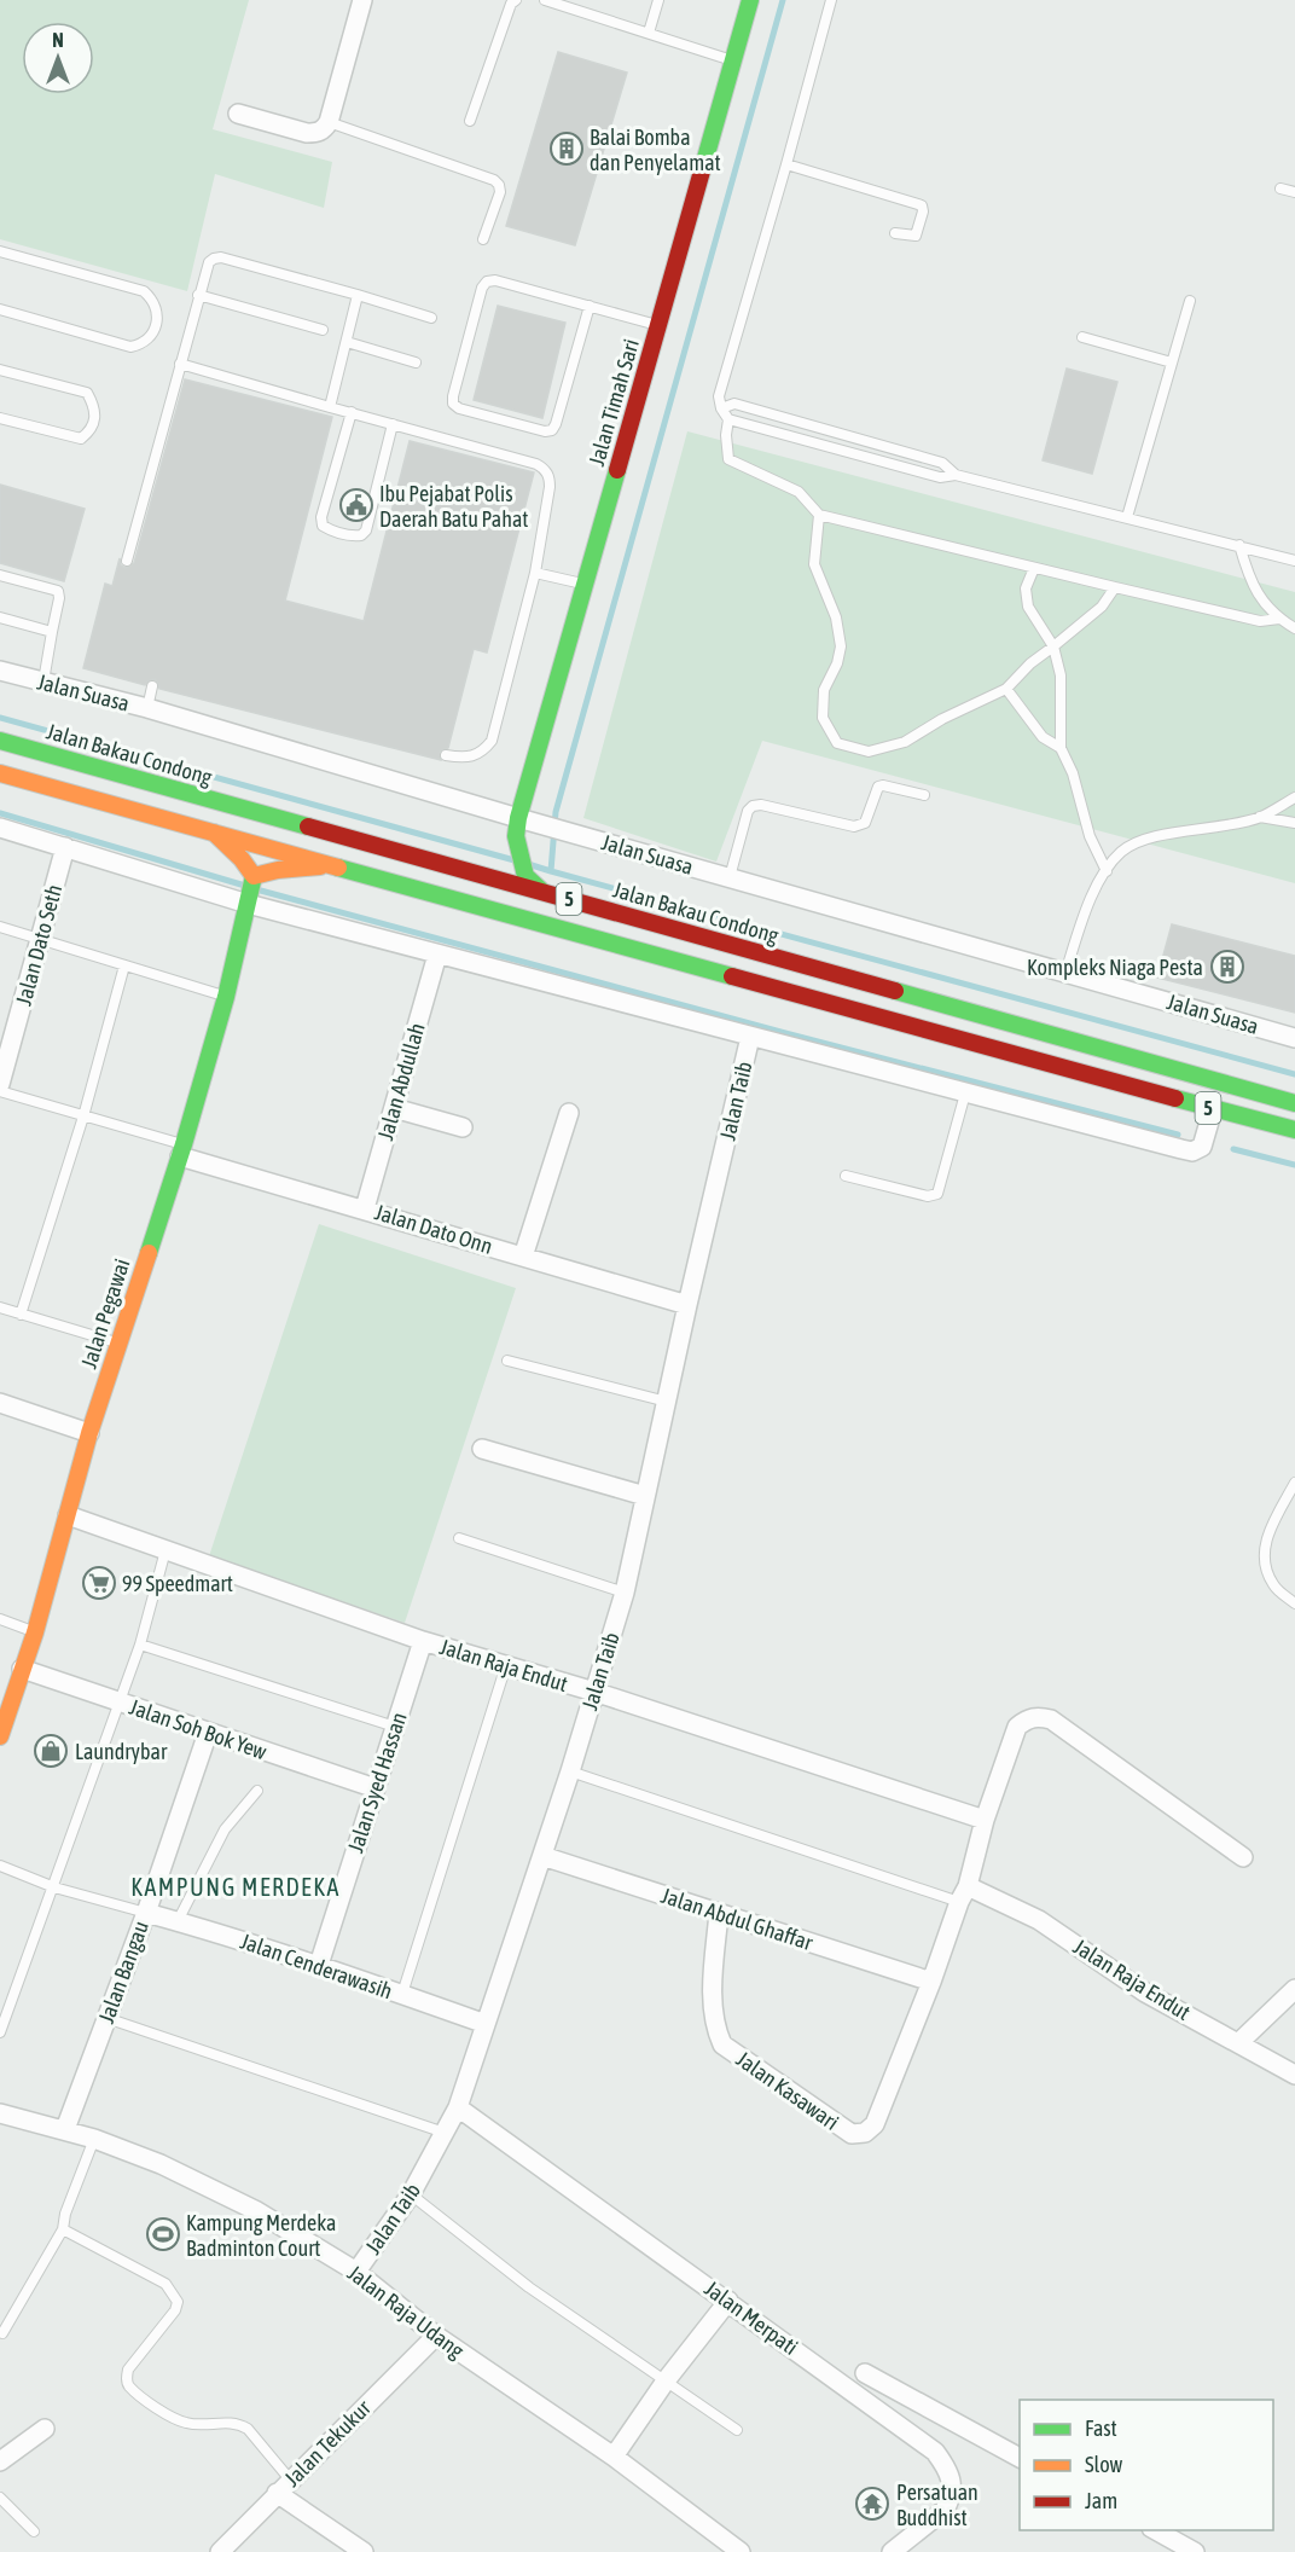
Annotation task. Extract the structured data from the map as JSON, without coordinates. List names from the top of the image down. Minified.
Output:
{"streets":{"main road":["Jalan Timah Sari","Jalan Bakau Condong","5","Jalan Pegawai"],"street":["Jalan Suasa","Jalan Dato Seth","Jalan Abdullah","Jalan Taib","Jalan Dato Onn","Jalan Raja Endut","Jalan Soh Bok Yew","Jalan Syed Hassan","Jalan Abdul Ghaffar","Jalan Cenderawasih","Jalan Bangau","Jalan Kasawari","Jalan Raja Udang","Jalan Merpati","Jalan Tekukur"]},"crossings":[["Jalan Timah Sari","Jalan Suasa"],["Jalan Abdullah","Jalan Dato Onn"],["Jalan Taib","Jalan Dato Onn"],["Jalan Taib","Jalan Raja Endut"],["Jalan Taib","Jalan Abdul Ghaffar"],["Jalan Taib","Jalan Cenderawasih"],["Jalan Taib","Jalan Raja Udang"],["Jalan Taib","Jalan Merpati"],["Jalan Dato Onn","Jalan Pegawai"],["Jalan Pegawai","Jalan Raja Endut"],["Jalan Pegawai","Jalan Soh Bok Yew"],["Jalan Raja Endut","Jalan Syed Hassan"],["Jalan Soh Bok Yew","Jalan Syed Hassan"],["Jalan Soh Bok Yew","Jalan Bangau"],["Jalan Syed Hassan","Jalan Cenderawasih"],["Jalan Abdul Ghaffar","Jalan Kasawari"],["Jalan Cenderawasih","Jalan Bangau"],["Jalan Bangau","Jalan Raja Udang"],["Jalan Raja Udang","Jalan Tekukur"]],"districts":["KAMPUNG MERDEKA"],"places":{"building":["Balai Bomba dan Penyelamat","Kompleks Niaga Pesta"],"public building":["Ibu Pejabat Polis Daerah Batu Pahat"],"supermarket":["99 Speedmart"],"shop":["Laundrybar"],"sports":["Kampung Merdeka Badminton Court"],"temple":["Persatuan Buddhist"]},"legend":["Fast","Slow","Jam"],"north":"top"}
